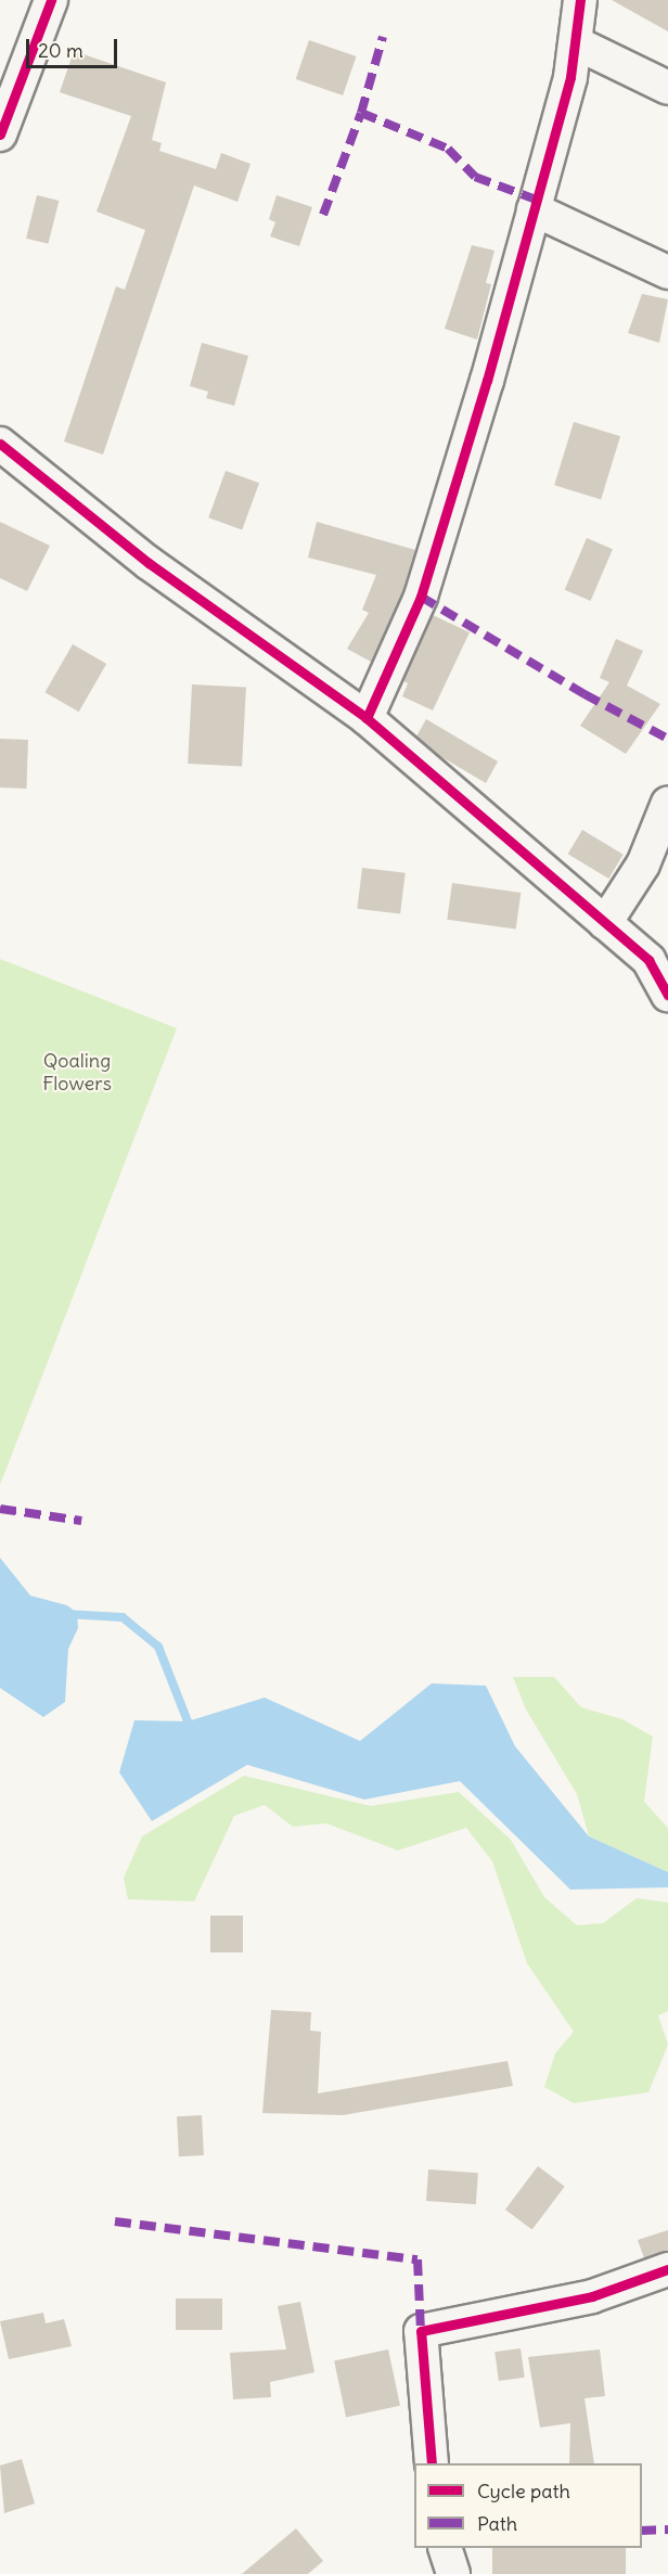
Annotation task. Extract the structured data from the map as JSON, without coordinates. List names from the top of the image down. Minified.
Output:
{"parks":["Qoaling Flowers"],"legend":["Cycle path","Path"],"scale_bar":"20 m"}
